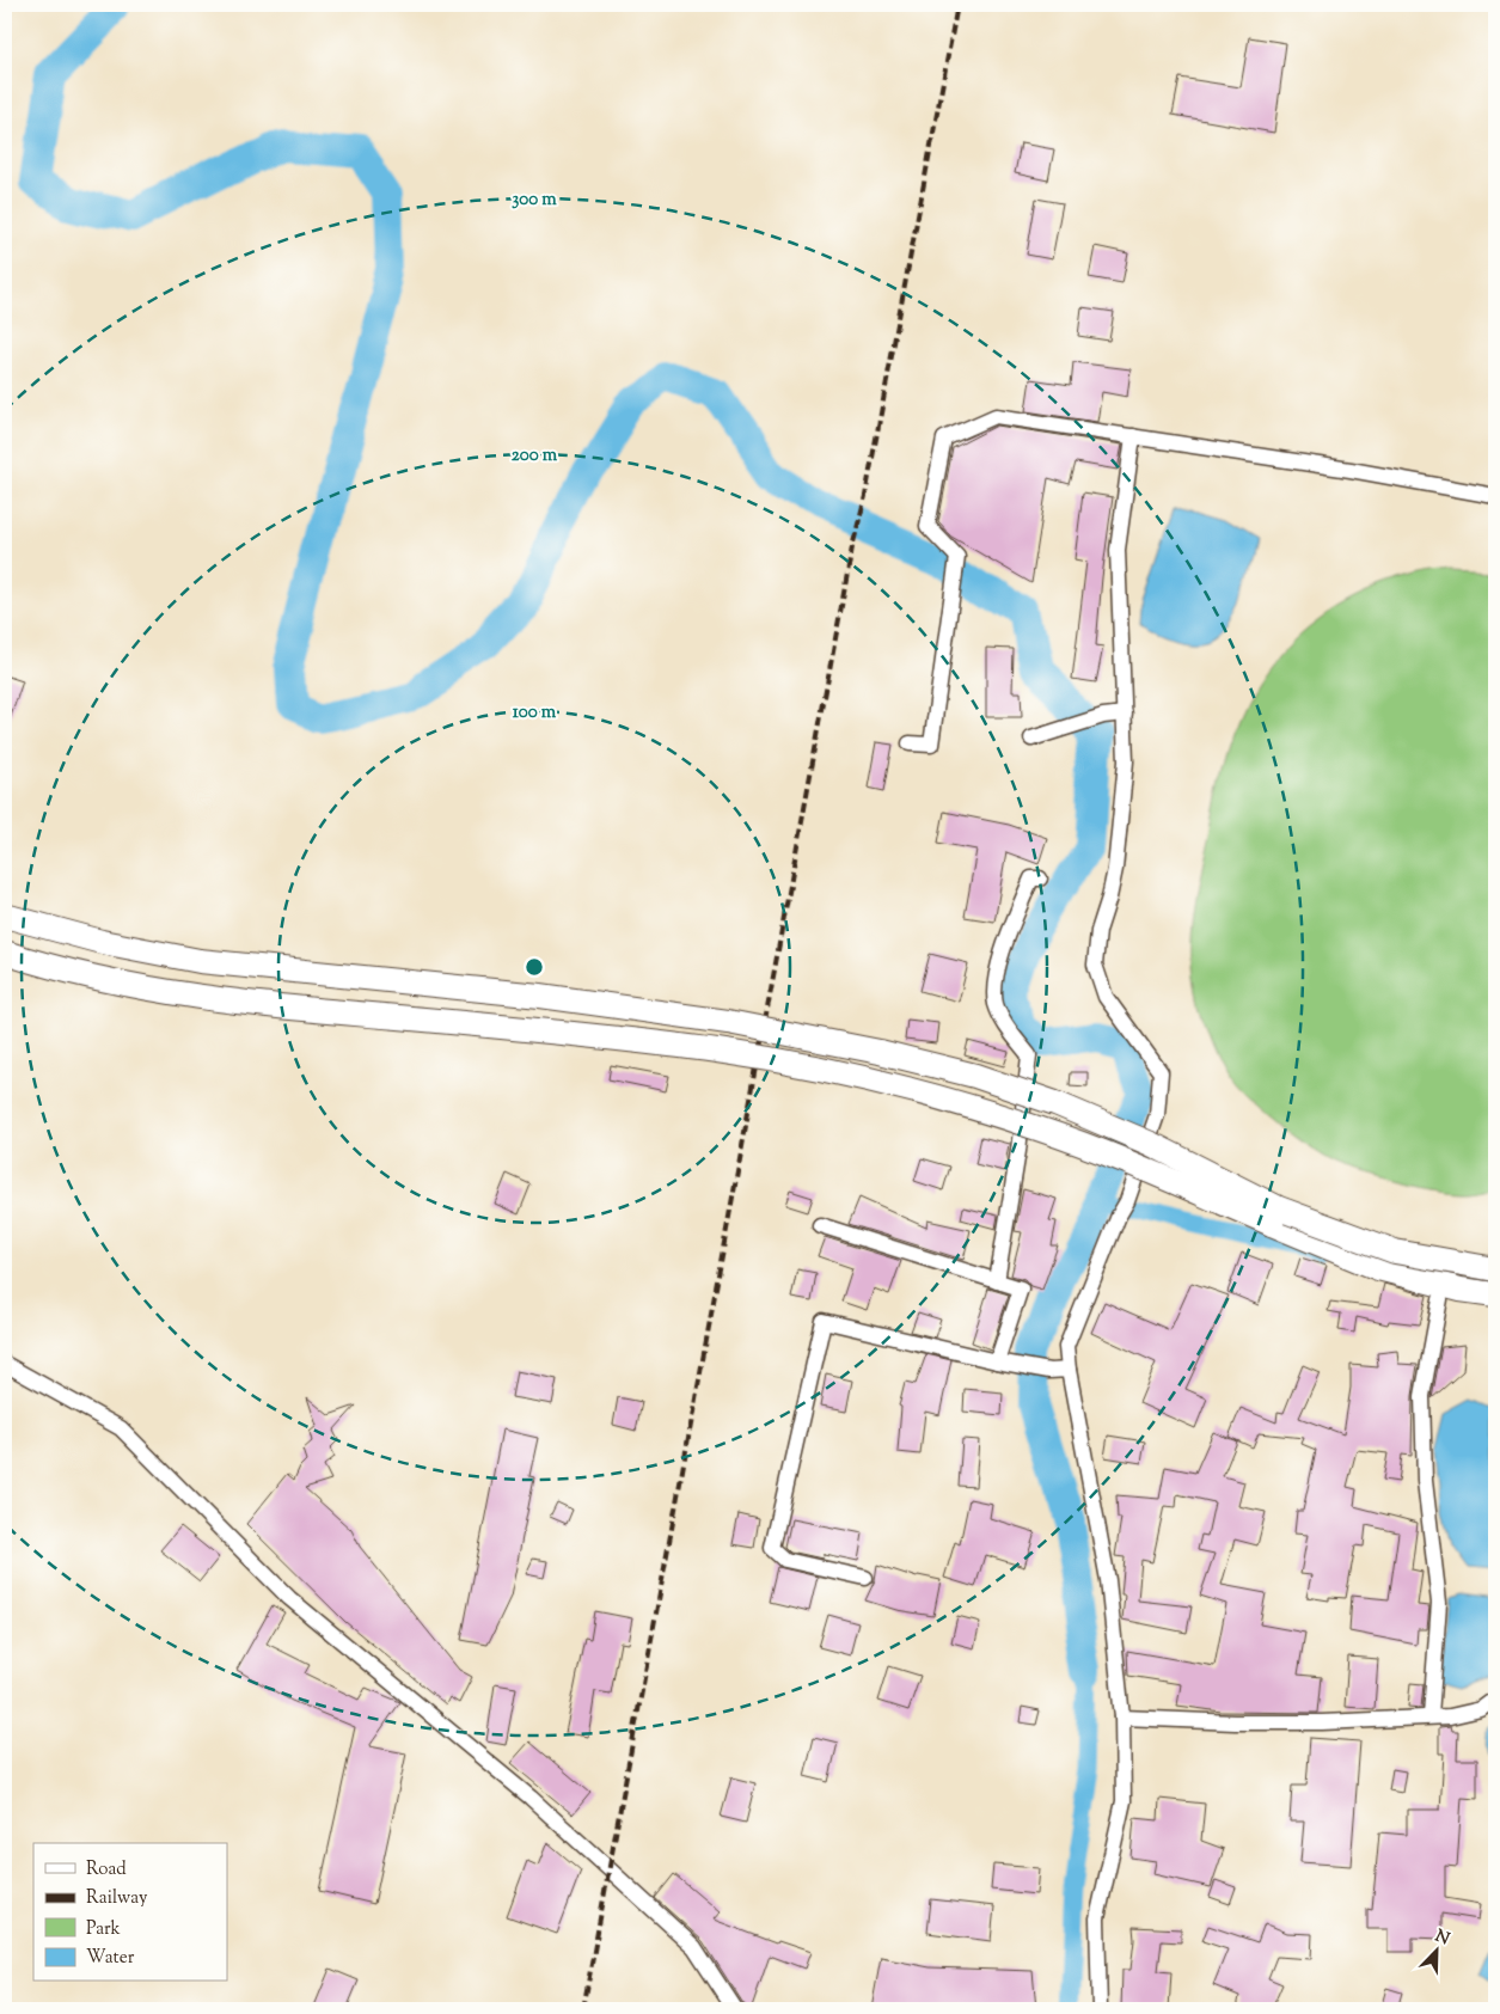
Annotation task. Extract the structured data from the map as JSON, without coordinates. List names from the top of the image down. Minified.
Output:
{"legend":["Road","Railway","Park","Water"],"north":"top right","rings":["300 m","200 m","100 m"]}
